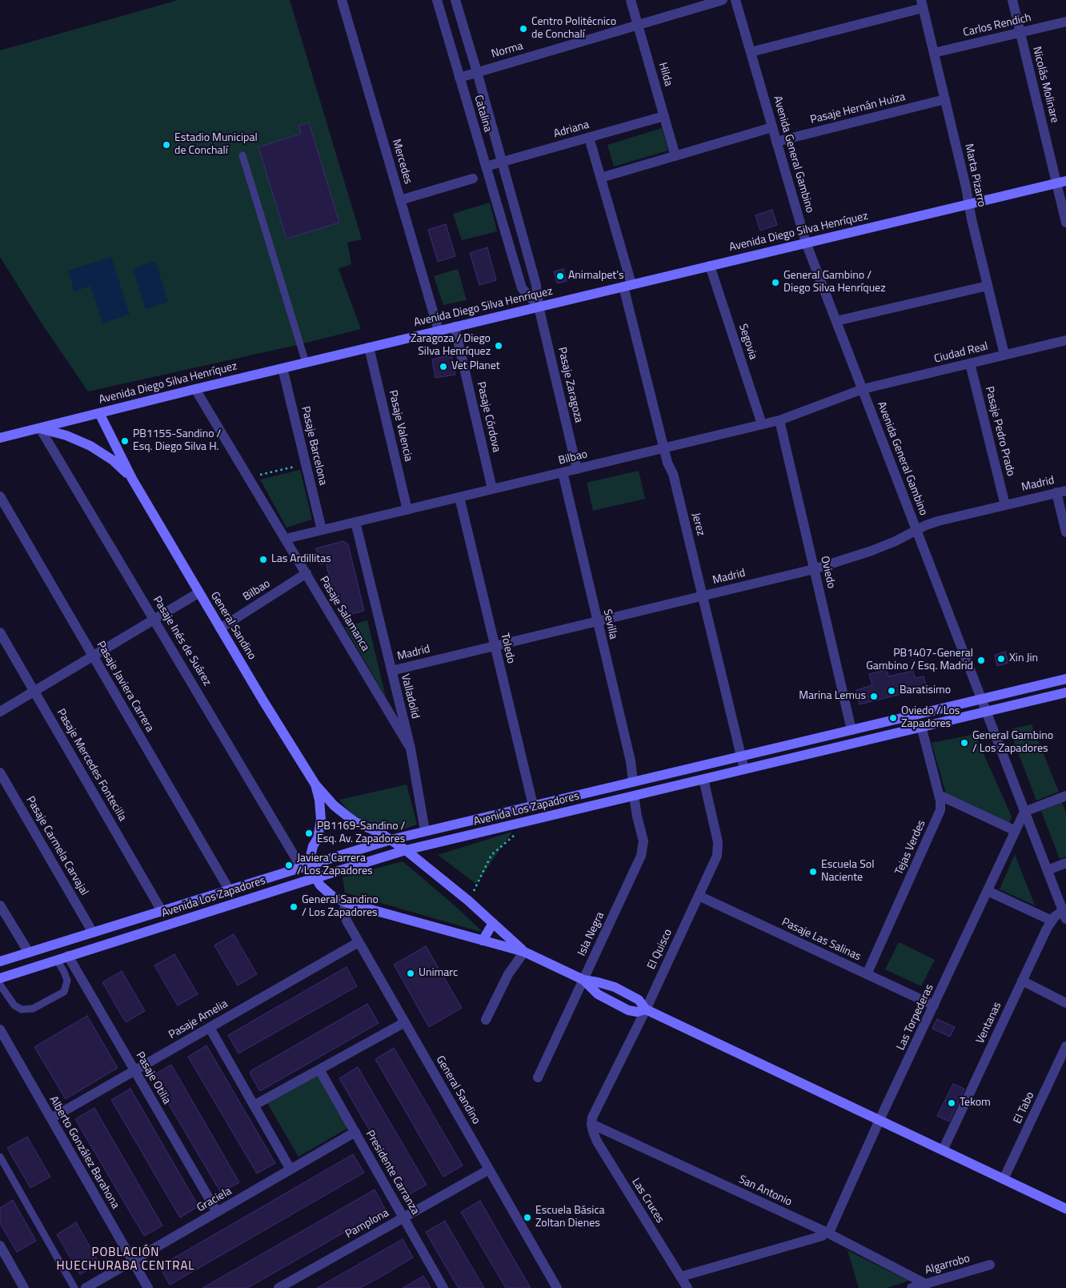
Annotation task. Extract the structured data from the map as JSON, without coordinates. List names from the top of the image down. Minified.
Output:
{"streets":{"main road":["Avenida Diego Silva Henríquez","General Sandino","Avenida Los Zapadores"],"street":["Carlos Rendich","Norma","Hilda","Nicolás Molinare","Pasaje Hernán Huiza","Catalina","Adriana","Avenida General Gambino","Mercedes","Marta Pizarro","Segovia","Ciudad Real","Pasaje Zaragoza","Pasaje Córdova","Pasaje Valencia","Pasaje Pedro Prado","Pasaje Barcelona","Bilbao","Madrid","Jerez","Oviedo","Pasaje Salamanca","Sevilla","Pasaje Inés de Suárez","Toledo","Pasaje Javiera Carrera","Valladolid","Pasaje Mercedes Fontecilla","Pasaje Carmela Carvajal","Tejas Verdes","Isla Negra","Pasaje Las Salinas","El Quisco","Las Torpederas","Pasaje Amelia","Ventanas","Pasaje Otilia","El Tabo","Alberto González Barahona","Presidente Carranza","San Antonio","Graciela","Las Cruces","Pamplona","Algarrobo"]},"crossings":[["Carlos Rendich","Nicolás Molinare"],["Carlos Rendich","Marta Pizarro"],["Norma","Hilda"],["Norma","Catalina"],["Hilda","Adriana"],["Nicolás Molinare","Avenida Diego Silva Henríquez"],["Pasaje Hernán Huiza","Avenida General Gambino"],["Pasaje Hernán Huiza","Marta Pizarro"],["Catalina","Adriana"],["Catalina","Avenida Diego Silva Henríquez"],["Catalina","Pasaje Zaragoza"],["Avenida General Gambino","Avenida Diego Silva Henríquez"],["Avenida General Gambino","Ciudad Real"],["Avenida General Gambino","Bilbao"],["Avenida General Gambino","Madrid"],["Avenida General Gambino","Avenida Los Zapadores"],["Avenida General Gambino","Las Torpederas"],["Avenida General Gambino","Ventanas"],["Mercedes","Avenida Diego Silva Henríquez"],["Marta Pizarro","Avenida Diego Silva Henríquez"],["Marta Pizarro","Ciudad Real"],["Avenida Diego Silva Henríquez","Segovia"],["Avenida Diego Silva Henríquez","Pasaje Zaragoza"],["Avenida Diego Silva Henríquez","Pasaje Córdova"],["Avenida Diego Silva Henríquez","Pasaje Valencia"],["Avenida Diego Silva Henríquez","Pasaje Barcelona"],["Avenida Diego Silva Henríquez","Jerez"],["Avenida Diego Silva Henríquez","Pasaje Salamanca"],["Avenida Diego Silva Henríquez","General Sandino"],["Avenida Diego Silva Henríquez","Pasaje Inés de Suárez"],["Segovia","Bilbao"],["Ciudad Real","Pasaje Pedro Prado"],["Ciudad Real","Bilbao"],["Pasaje Zaragoza","Bilbao"],["Pasaje Córdova","Bilbao"],["Pasaje Valencia","Bilbao"],["Pasaje Pedro Prado","Madrid"],["Pasaje Barcelona","Bilbao"],["Bilbao","Jerez"],["Bilbao","Oviedo"],["Bilbao","Pasaje Salamanca"],["Bilbao","Sevilla"],["Bilbao","General Sandino"],["Bilbao","Toledo"],["Bilbao","Valladolid"],["Madrid","Jerez"],["Madrid","Oviedo"],["Madrid","Sevilla"],["Madrid","Toledo"],["Madrid","Valladolid"],["Jerez","Avenida Los Zapadores"],["Oviedo","Avenida Los Zapadores"],["Pasaje Salamanca","Valladolid"],["Sevilla","Avenida Los Zapadores"],["General Sandino","Pasaje Inés de Suárez"],["General Sandino","Avenida Los Zapadores"],["General Sandino","Pasaje Amelia"],["General Sandino","Pamplona"],["Pasaje Inés de Suárez","Avenida Los Zapadores"],["Toledo","Avenida Los Zapadores"],["Pasaje Javiera Carrera","Avenida Los Zapadores"],["Valladolid","Avenida Los Zapadores"],["Pasaje Mercedes Fontecilla","Avenida Los Zapadores"],["Avenida Los Zapadores","Pasaje Carmela Carvajal"],["Avenida Los Zapadores","Tejas Verdes"],["Avenida Los Zapadores","Isla Negra"],["Avenida Los Zapadores","El Quisco"],["Avenida Los Zapadores","Pasaje Otilia"],["Tejas Verdes","Pasaje Las Salinas"],["Pasaje Las Salinas","El Quisco"],["Pasaje Las Salinas","Las Torpederas"],["El Quisco","San Antonio"],["El Quisco","Las Cruces"],["Las Torpederas","San Antonio"],["Pasaje Amelia","Pasaje Otilia"],["Pasaje Amelia","Alberto González Barahona"],["Pasaje Otilia","Graciela"],["Alberto González Barahona","Graciela"],["Presidente Carranza","Graciela"],["Presidente Carranza","Pamplona"],["San Antonio","Las Cruces"],["San Antonio","Algarrobo"]],"districts":["POBLACIÓN HUECHURABA CENTRAL"],"places":["Centro Politécnico de Conchalí","Estadio Municipal de Conchalí","Animalpet's","General Gambino / Diego Silva Henríquez","Zaragoza / Diego Silva Henríquez","Vet Planet","PB1155-Sandino / Esq. Diego Silva H.","Las Ardillitas","Xin Jin","PB1407-General Gambino / Esq. Madrid","Baratisimo","Marina Lemus","Oviedo / Los Zapadores","General Gambino / Los Zapadores","PB1169-Sandino / Esq. Av. Zapadores","Javiera Carrera / Los Zapadores","Escuela Sol Naciente","General Sandino / Los Zapadores","Unimarc","Tekom","Escuela Básica Zoltan Dienes"]}
